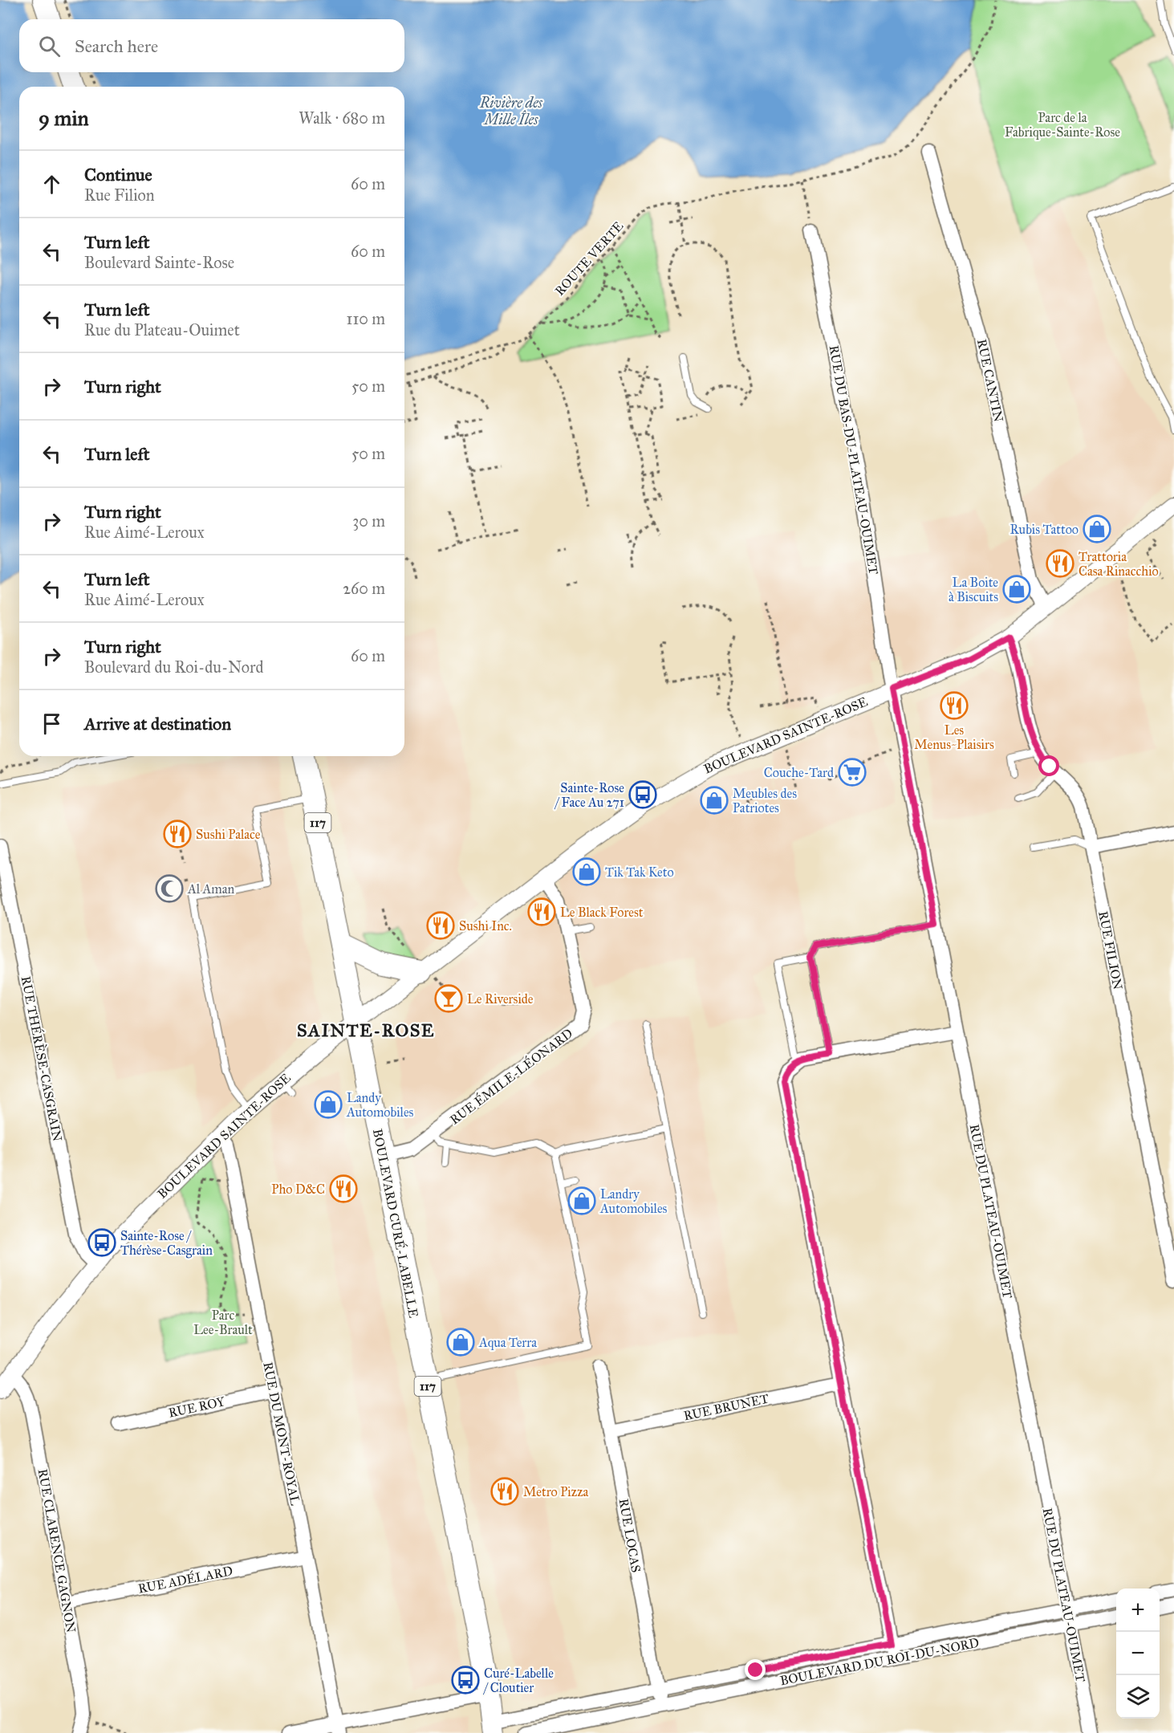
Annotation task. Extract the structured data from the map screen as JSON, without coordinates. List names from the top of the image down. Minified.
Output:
{"streets":{"main road":["117","BOULEVARD CURÉ-LABELLE"],"street":["RUE CANTIN","RUE DU BAS-DU-PLATEAU-OUIMET","BOULEVARD SAINTE-ROSE","RUE FILION","RUE THÉRÈSE-CASGRAIN","RUE ÉMILE-LÉONARD","RUE DU PLATEAU-OUIMET","RUE ROY","RUE BRUNET","RUE DU MONT-ROYAL","RUE LOCAS","RUE CLARENCE GAGNON","RUE ADÉLARD","BOULEVARD DU ROI-DU-NORD"],"path":["ROUTE VERTE"]},"crossings":[["RUE CANTIN","BOULEVARD SAINTE-ROSE"],["RUE DU BAS-DU-PLATEAU-OUIMET","BOULEVARD SAINTE-ROSE"],["RUE DU BAS-DU-PLATEAU-OUIMET","RUE DU PLATEAU-OUIMET"],["BOULEVARD SAINTE-ROSE","RUE FILION"],["BOULEVARD SAINTE-ROSE","RUE THÉRÈSE-CASGRAIN"],["BOULEVARD SAINTE-ROSE","RUE ÉMILE-LÉONARD"],["BOULEVARD SAINTE-ROSE","RUE DU PLATEAU-OUIMET"],["BOULEVARD SAINTE-ROSE","BOULEVARD CURÉ-LABELLE"],["BOULEVARD SAINTE-ROSE","RUE DU MONT-ROYAL"],["BOULEVARD SAINTE-ROSE","RUE CLARENCE GAGNON"],["RUE ÉMILE-LÉONARD","BOULEVARD CURÉ-LABELLE"],["RUE DU PLATEAU-OUIMET","BOULEVARD DU ROI-DU-NORD"],["BOULEVARD CURÉ-LABELLE","BOULEVARD DU ROI-DU-NORD"],["RUE ROY","RUE DU MONT-ROYAL"],["RUE BRUNET","RUE LOCAS"],["RUE DU MONT-ROYAL","RUE ADÉLARD"],["RUE LOCAS","BOULEVARD DU ROI-DU-NORD"],["RUE CLARENCE GAGNON","RUE ADÉLARD"]],"districts":["SAINTE-ROSE"],"water":["Rivière des Mille Îles"],"parks":["Parc de la Fabrique-Sainte-Rose","Parc Lee-Brault"],"places":{"shop":["Rubis Tattoo","La Boite à Biscuits","Meubles des Patriotes","Tik Tak Keto","Landy Automobiles","Landry Automobiles","Aqua Terra"],"restaurant":["Trattoria Casa Rinacchio","Les Menus~Plaisirs","Sushi Palace","Le Black Forest","Sushi Inc.","Pho D&C","Metro Pizza"],"supermarket":["Couche-Tard"],"bus stop":["Sainte-Rose / Face Au 271","Sainte-Rose / Thérèse-Casgrain","Curé-Labelle / Cloutier"],"mosque":["Al Aman"],"bar":["Le Riverside"]},"page":{"search":"Search here","heading":["9 min","Walk · 680 m"],"list":[["Continue","Rue Filion","60 m"],["Turn left","Boulevard Sainte-Rose","60 m"],["Turn left","Rue du Plateau-Ouimet","110 m"],["Turn right","50 m"],["Turn left","50 m"],["Turn right","Rue Aimé-Leroux","30 m"],["Turn left","Rue Aimé-Leroux","260 m"],["Turn right","Boulevard du Roi-du-Nord","60 m"],"Arrive at destination"],"map_buttons":["+","−"]}}
